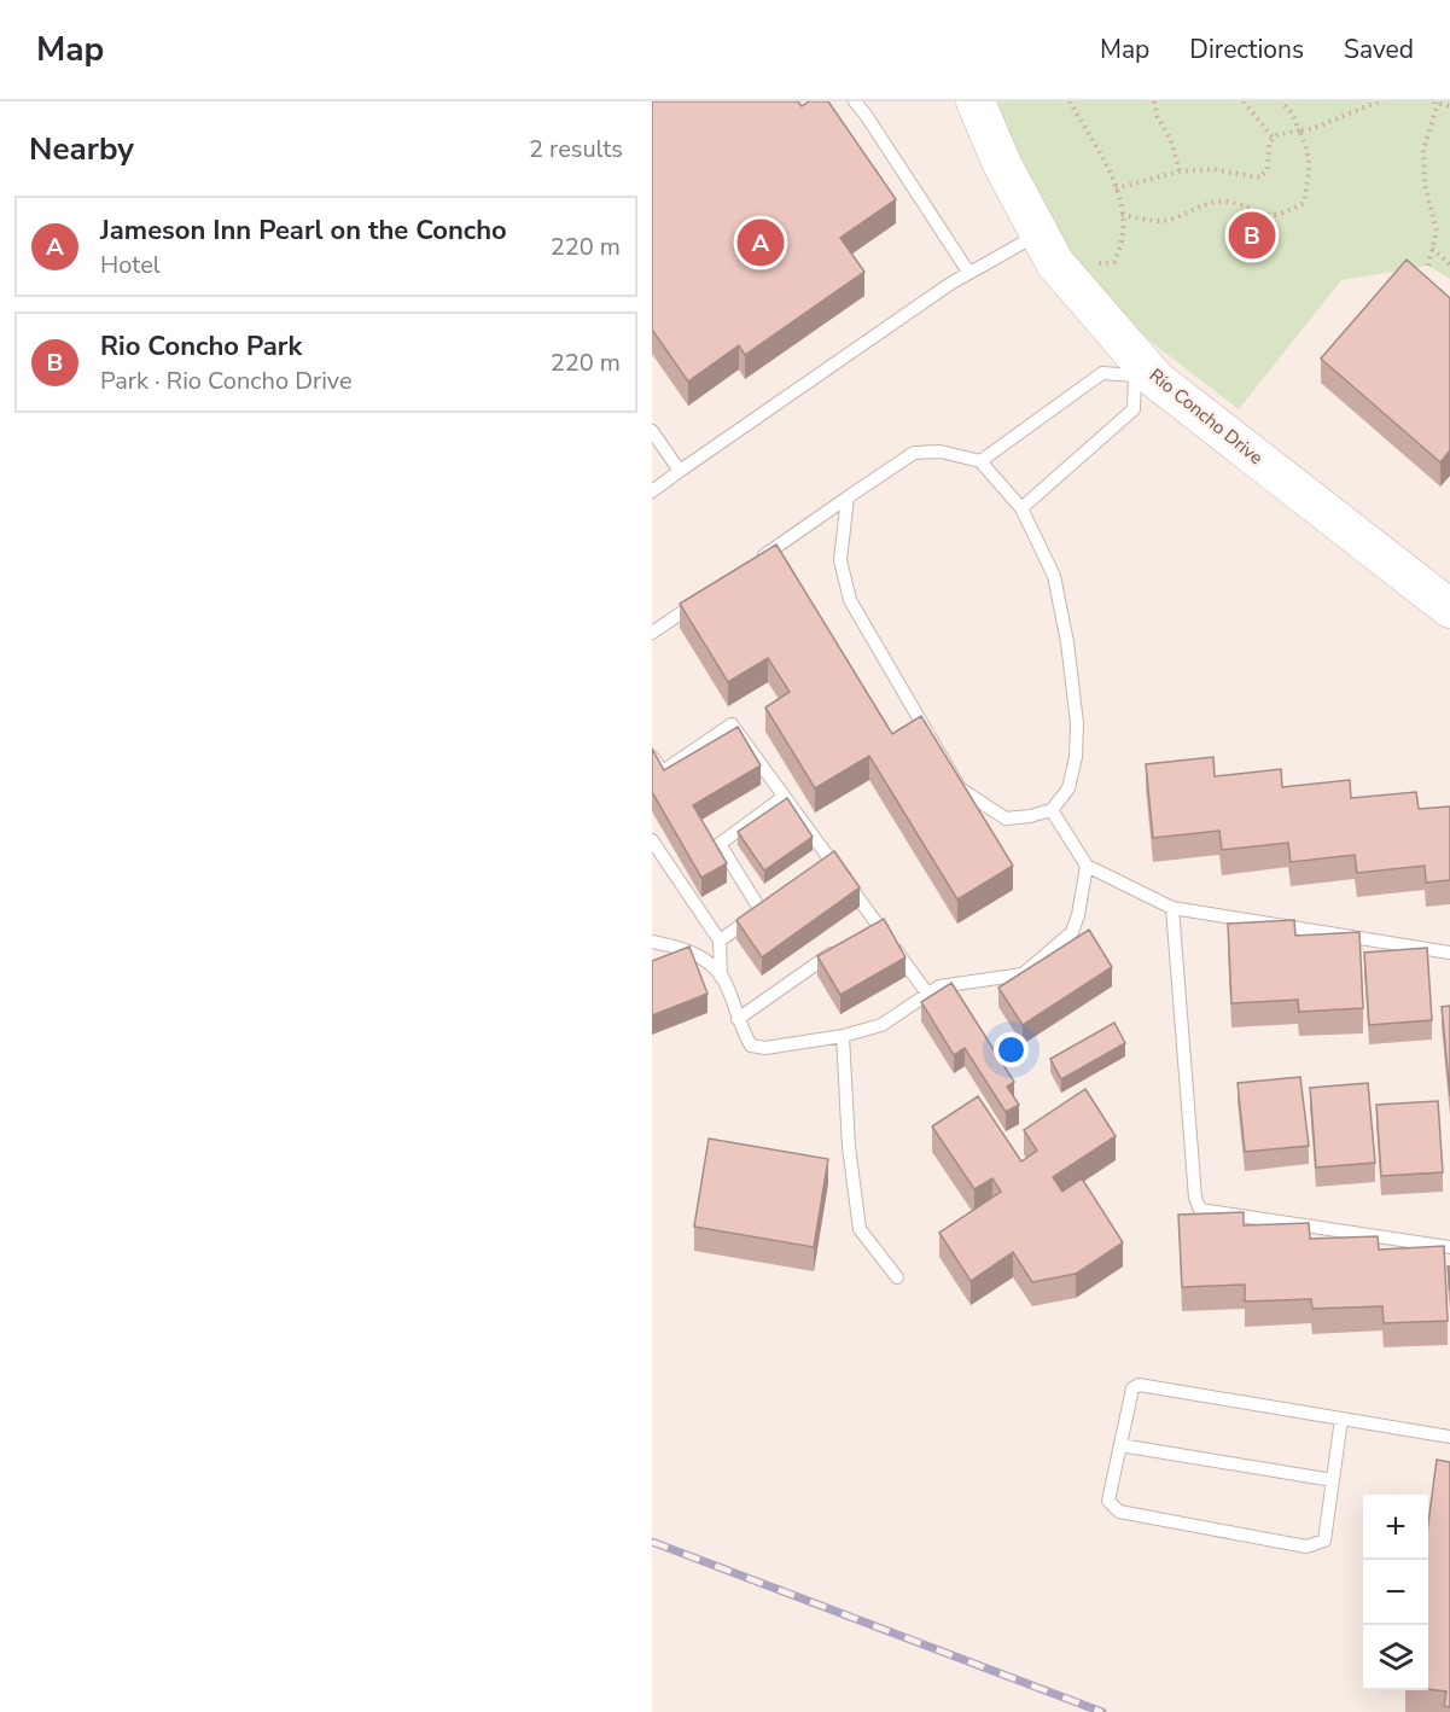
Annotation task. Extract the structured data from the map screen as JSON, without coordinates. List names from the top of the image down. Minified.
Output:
{"streets":{"street":["Rio Concho Drive"]},"page":{"header":"Map","nav":["Map","Directions","Saved"],"heading":["Nearby","2 results"],"list":[{"mark":"A","name":"Jameson Inn Pearl on the Concho","note":"Hotel","value":"220 m"},{"mark":"B","name":"Rio Concho Park","note":"Park · Rio Concho Drive","value":"220 m"}],"pins":["B","A"],"map_buttons":["+","−"]}}
